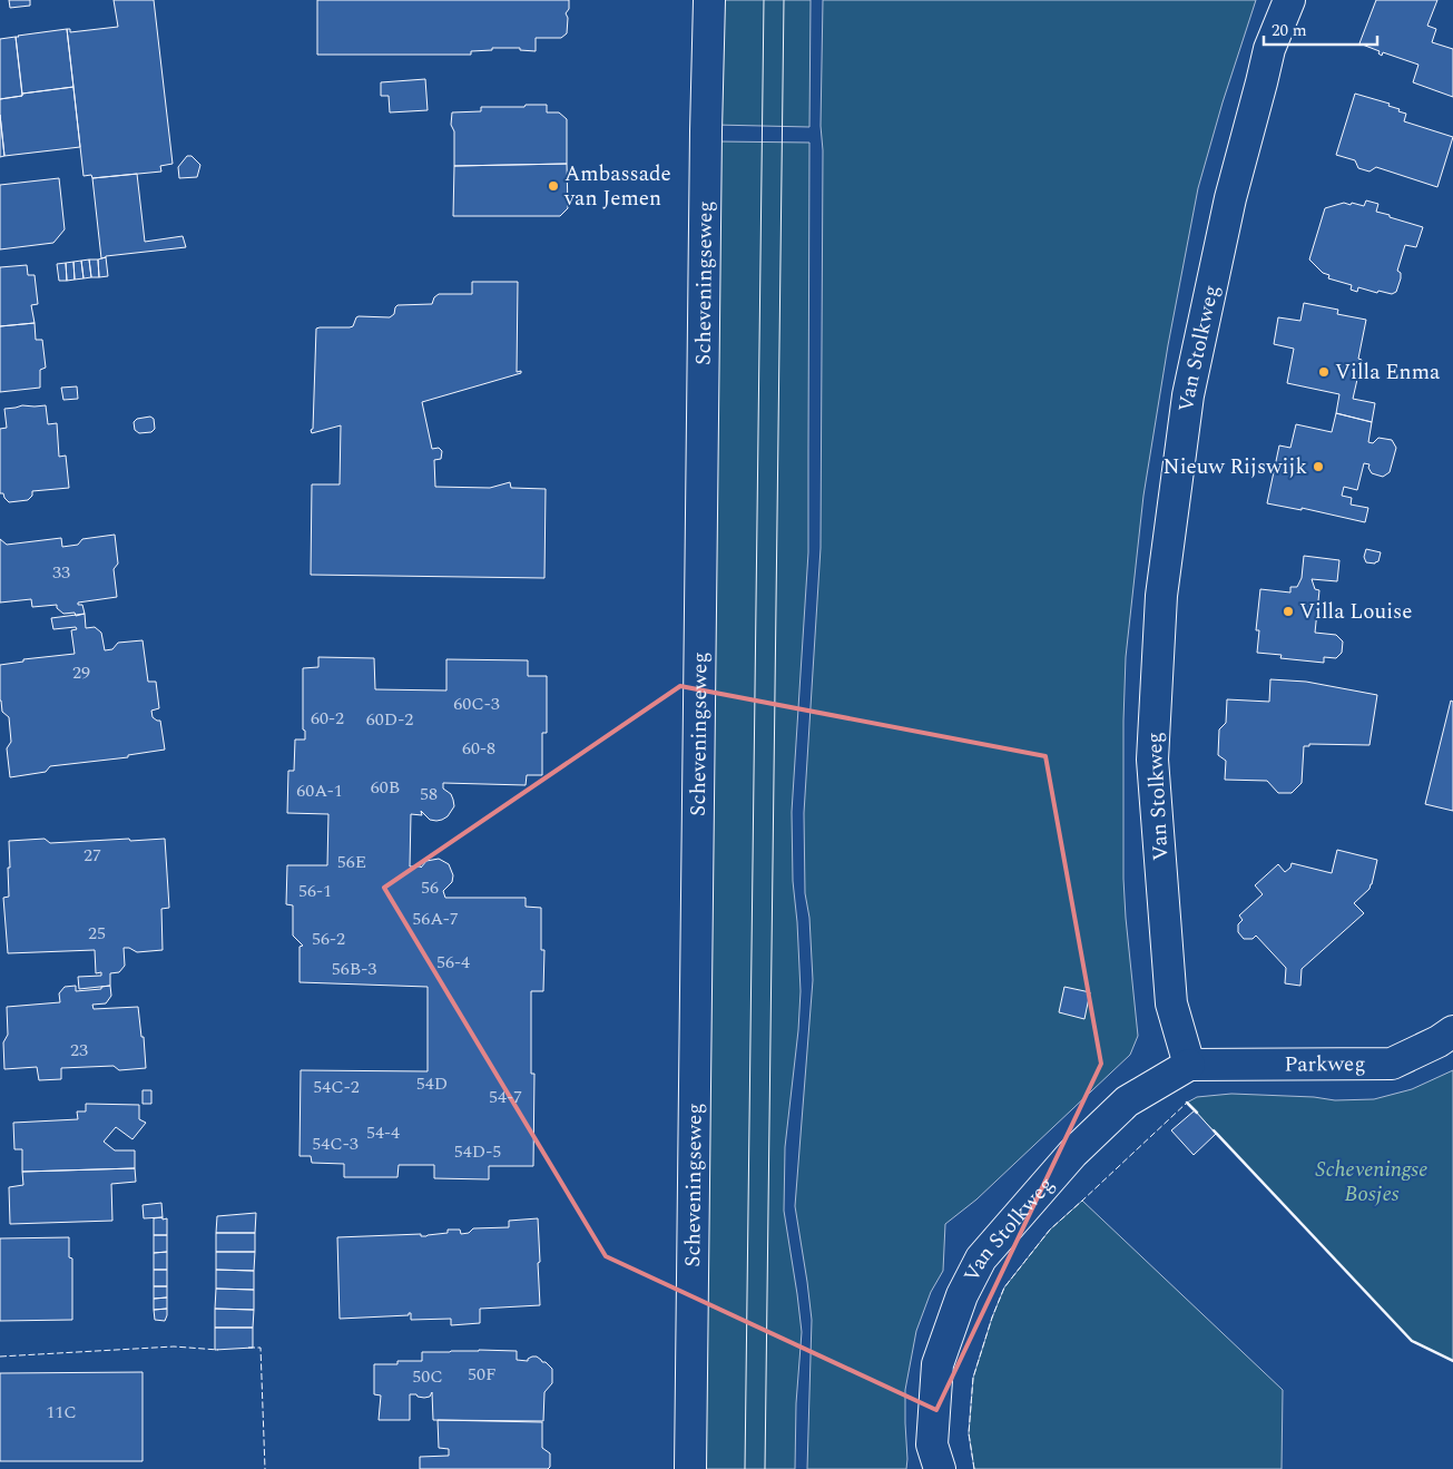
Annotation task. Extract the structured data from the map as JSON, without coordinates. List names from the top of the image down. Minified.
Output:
{"streets":{"street":["Scheveningseweg","Van Stolkweg","Parkweg"]},"crossings":[["Van Stolkweg","Parkweg"]],"parks":["Scheveningse Bosjes"],"places":["Ambassade van Jemen","Villa Enma","Nieuw Rijswijk","Villa Louise"],"house_numbers":["33","29","60C-3","60-2","60D-2","60-8","60B","60A-1","58","27","56E","56","56-1","56A-7","25","56-2","56-4","56B-3","23","54D","54C-2","54-7","54-4","54C-3","54D-5","50F","50C","11C"],"scale_bar":"20 m"}
